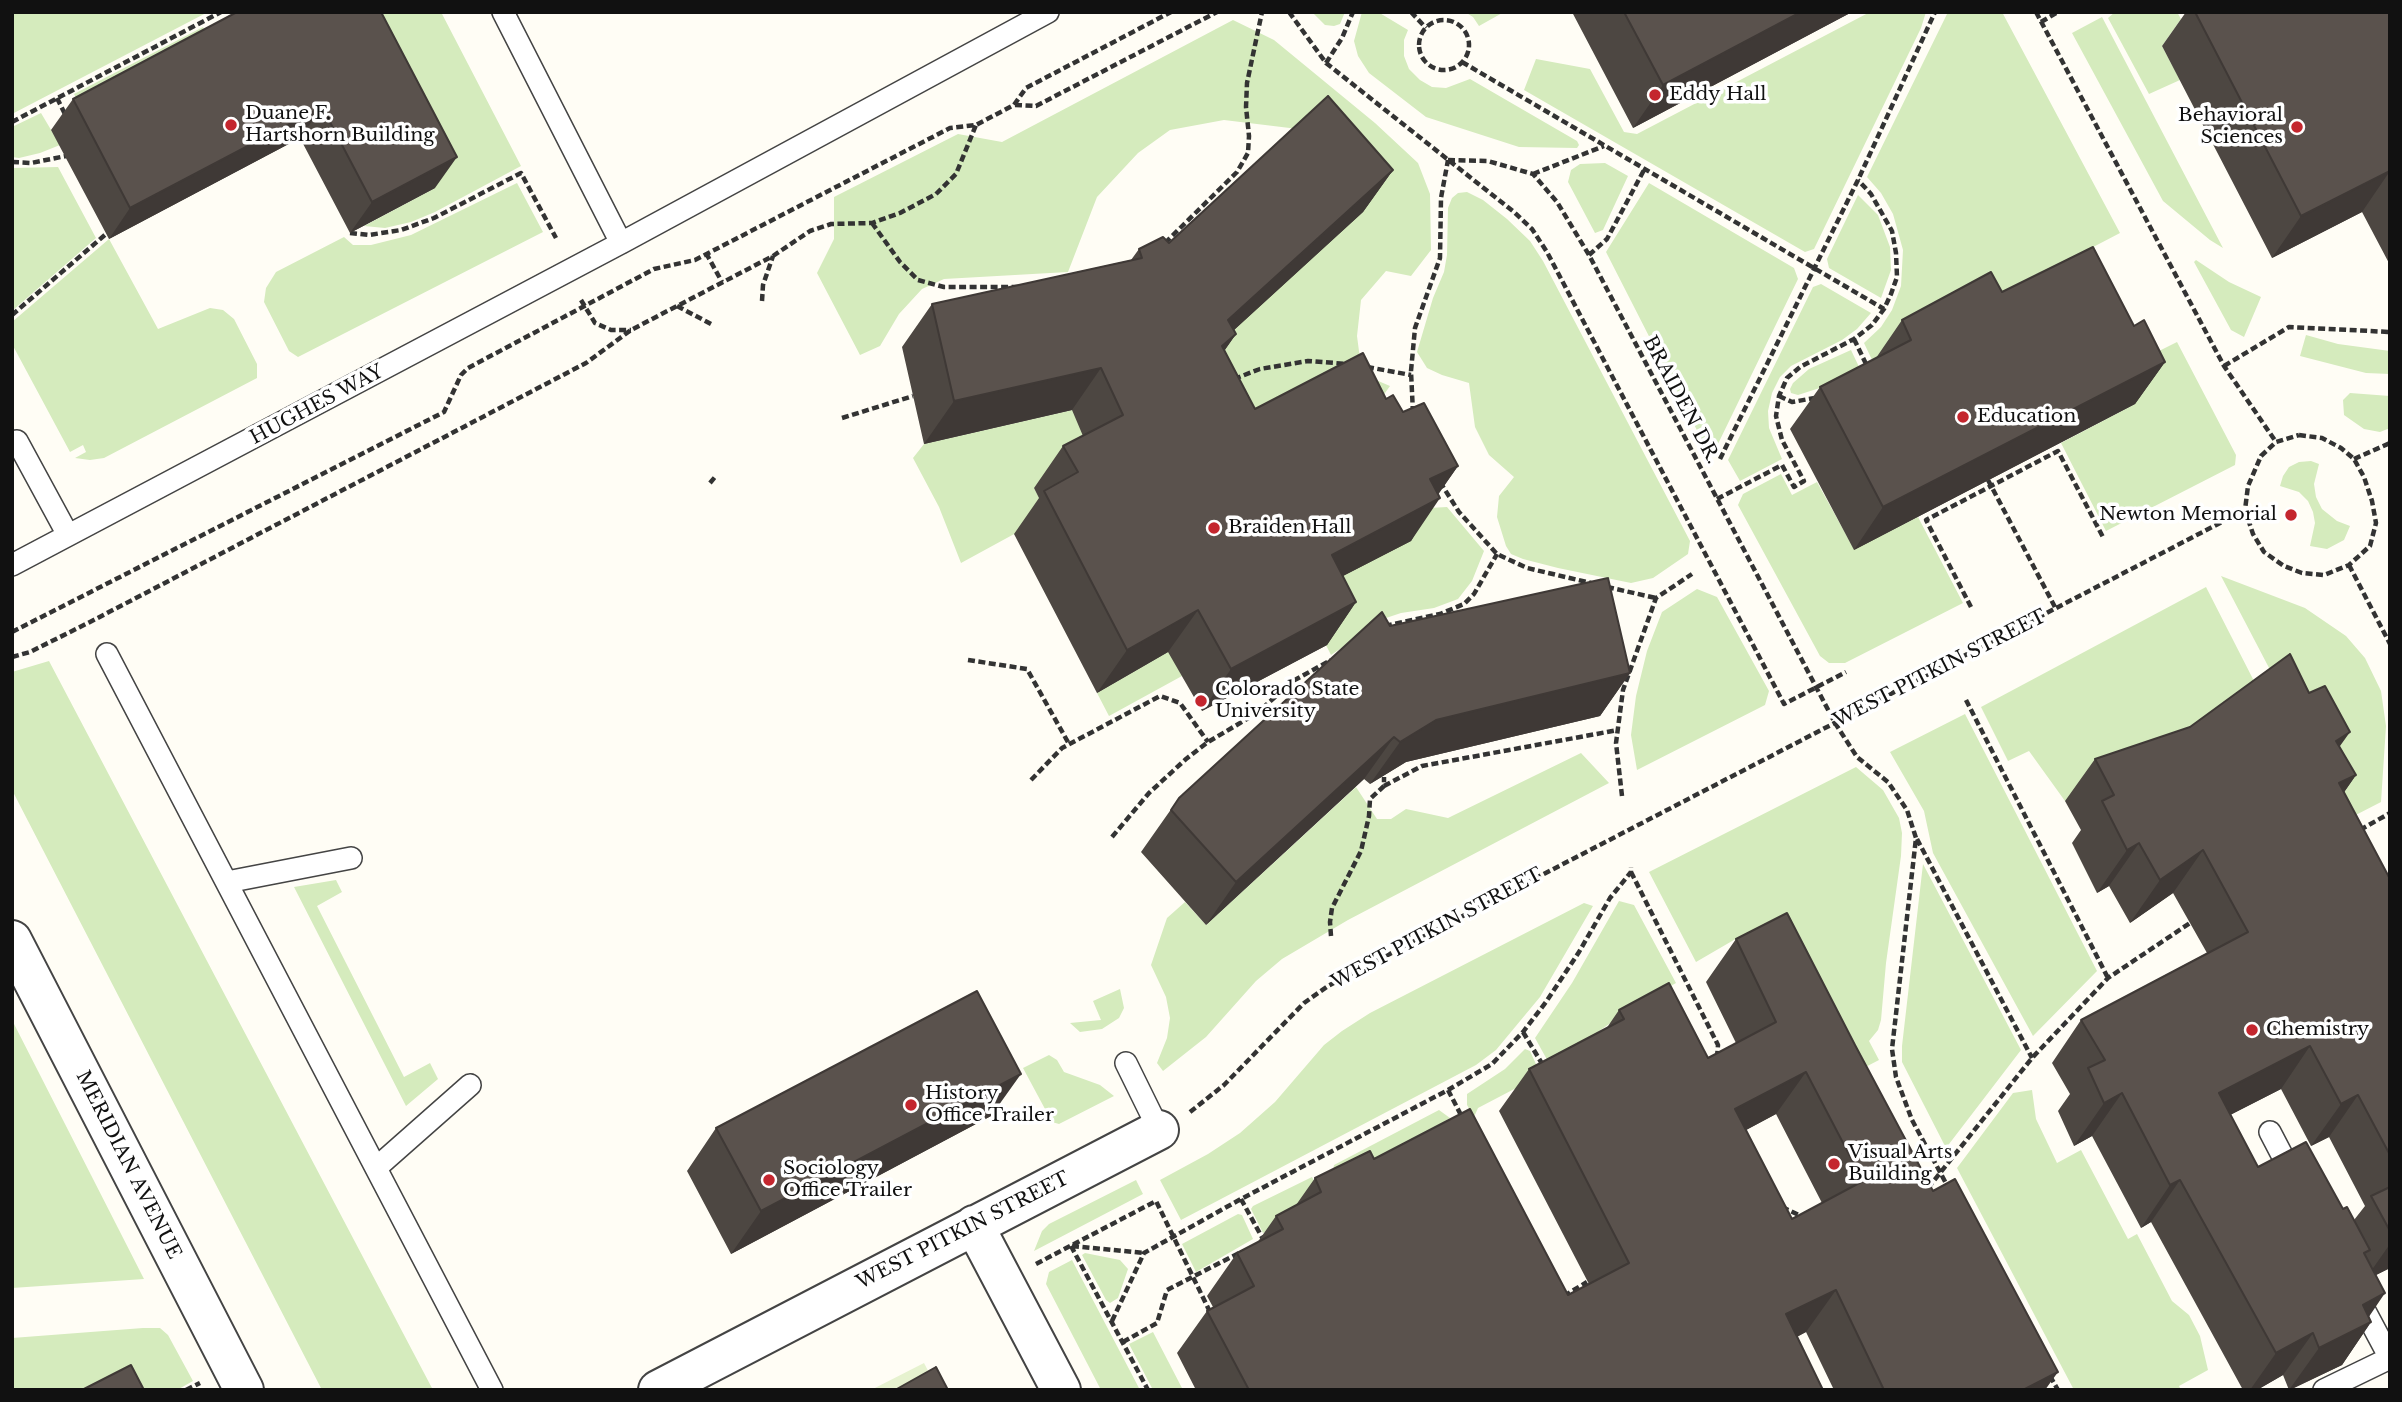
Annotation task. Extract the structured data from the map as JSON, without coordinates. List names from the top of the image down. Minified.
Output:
{"streets":{"street":["WEST PITKIN STREET","MERIDIAN AVENUE"],"lane":["HUGHES WAY"],"path":["BRAIDEN DR."]},"crossings":[["BRAIDEN DR.","WEST PITKIN STREET"]],"places":["Eddy Hall","Duane F. Hartshorn Building","Behavioral Sciences","Education","Newton Memorial","Braiden Hall","Colorado State University","Chemistry","History Office Trailer","Visual Arts Building","Sociology Office Trailer"]}
